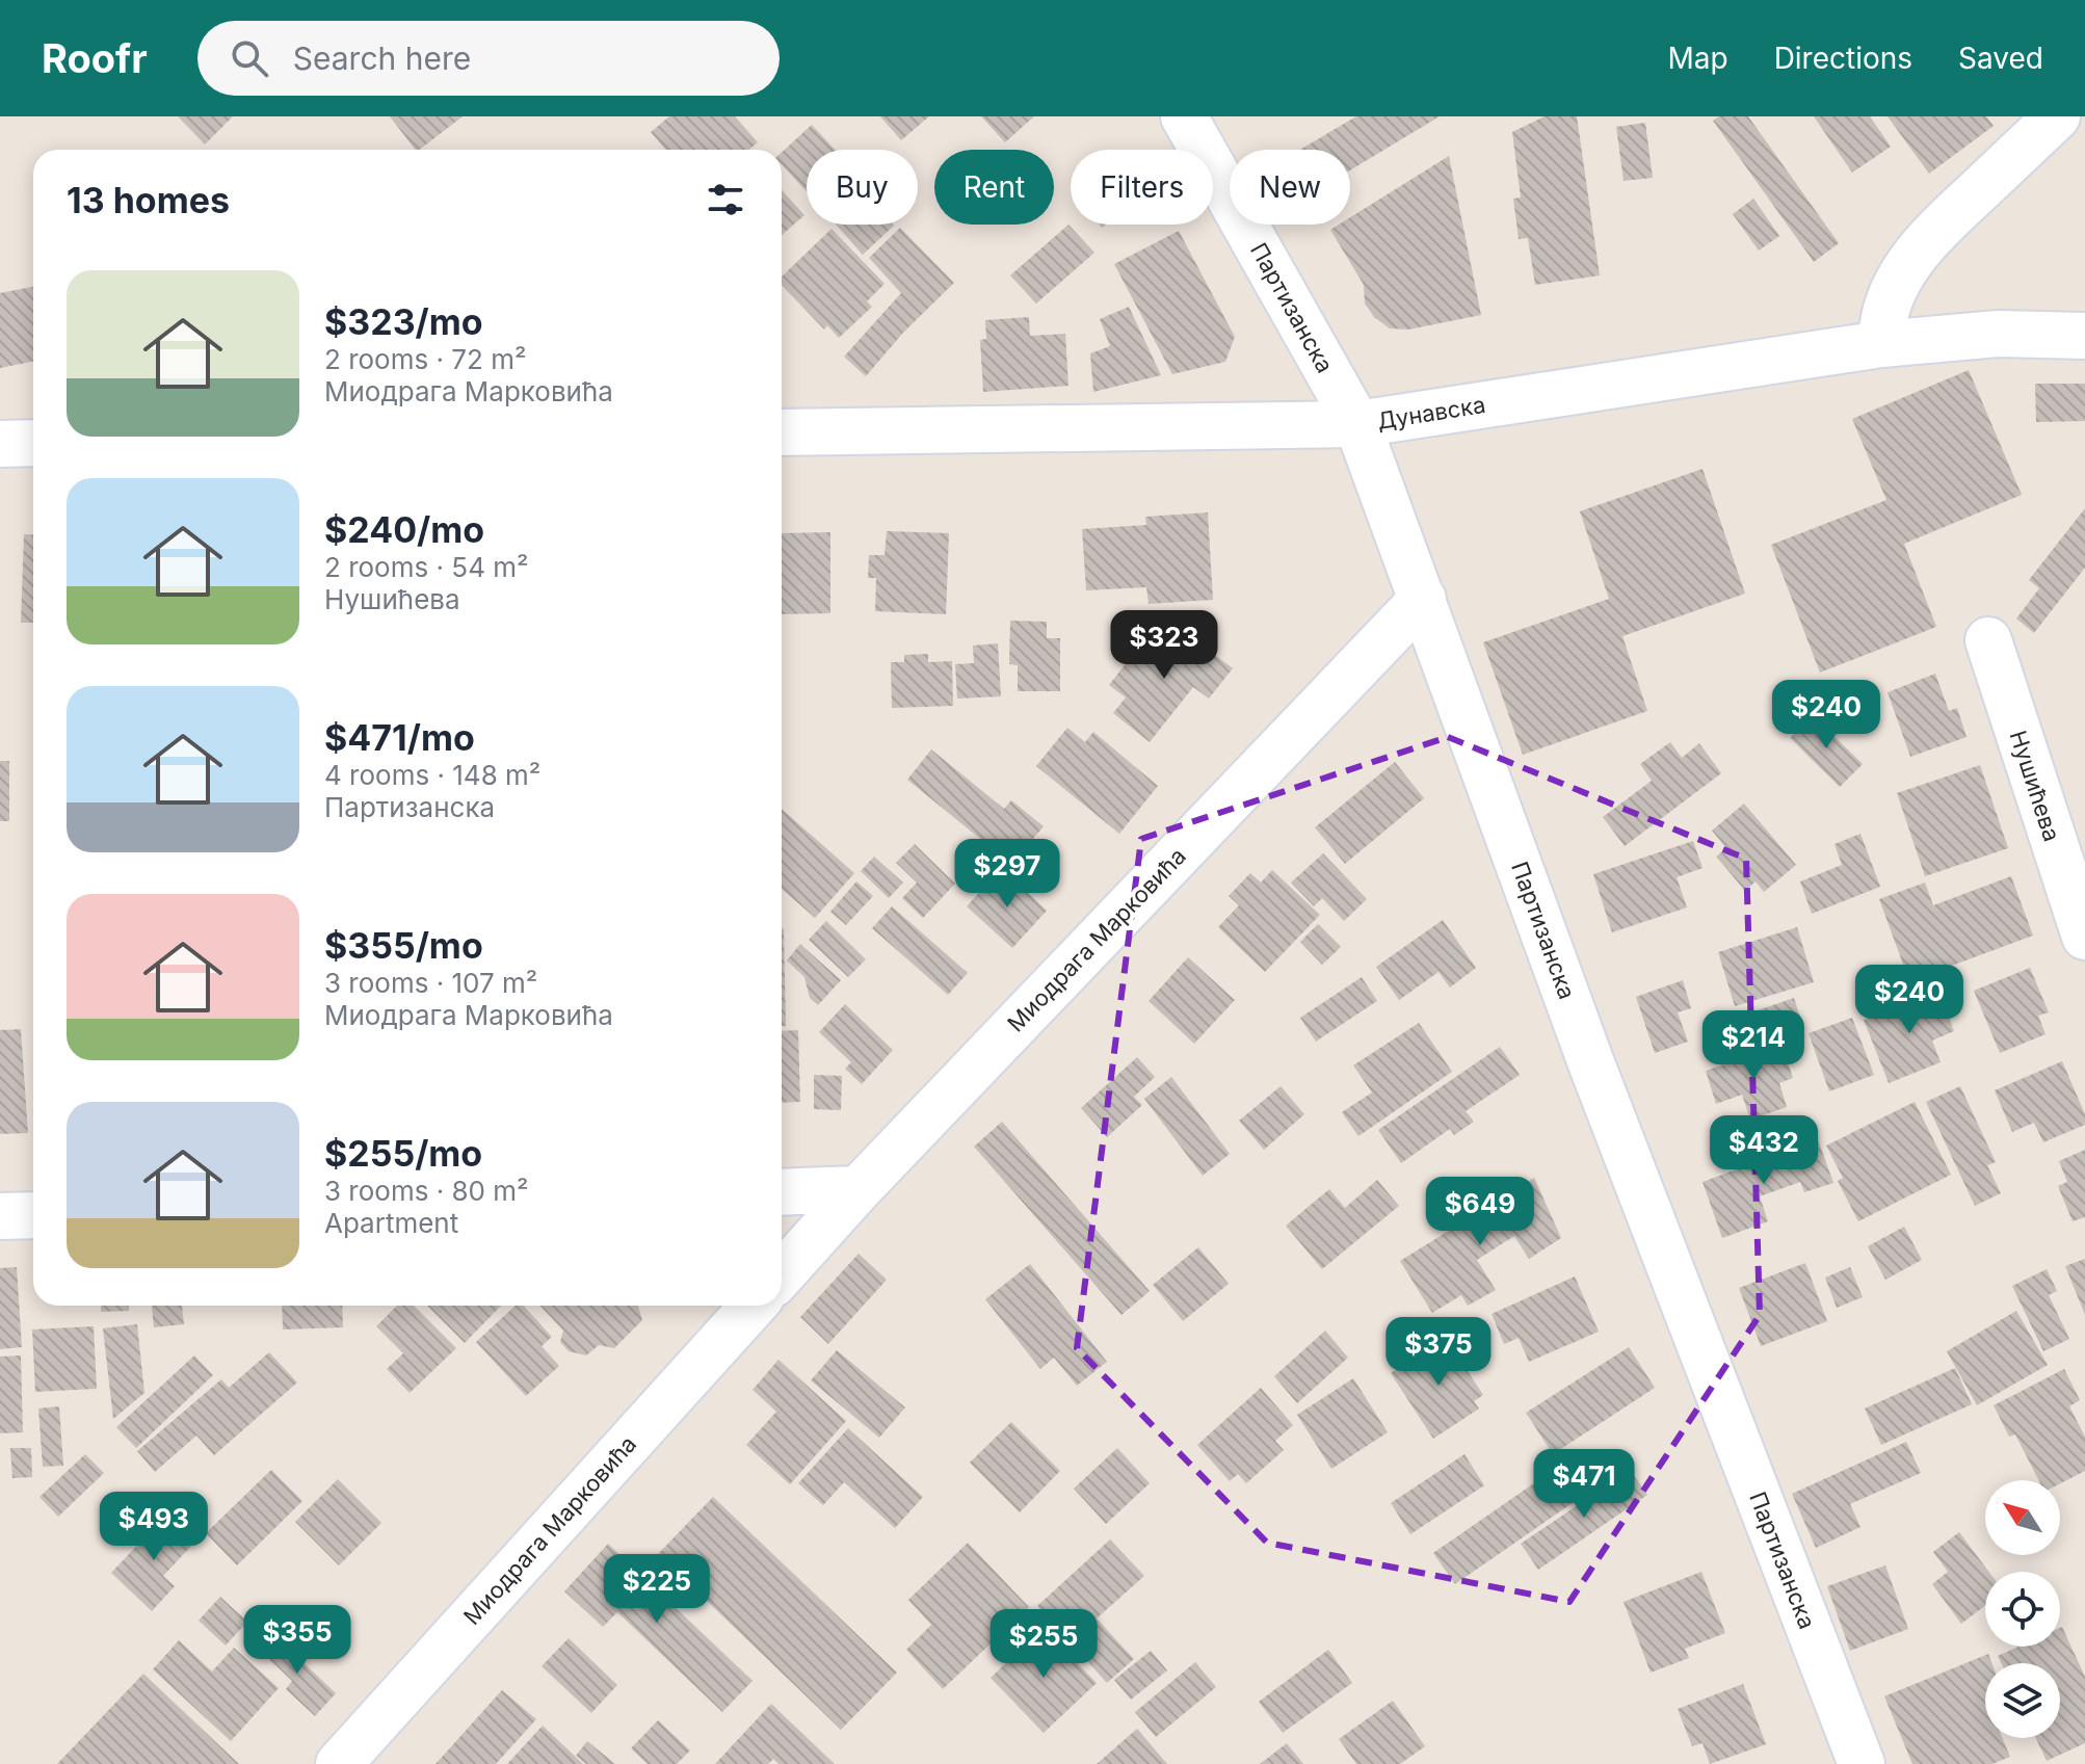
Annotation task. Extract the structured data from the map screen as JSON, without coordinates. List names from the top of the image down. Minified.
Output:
{"streets":{"street":["Партизанска","Дунавска","Нушићева","Миодрага Марковића"]},"crossings":[["Партизанска","Дунавска"],["Партизанска","Миодрага Марковића"]],"north":"top left","page":{"header":"Roofr","search":"Search here","nav":["Map","Directions","Saved"],"chip":["Buy","Rent","Filters","New"],"heading":"13 homes","list":[{"name":"$323/mo","note":"2 rooms · 72 m² · Миодрага Марковића"},{"name":"$240/mo","note":"2 rooms · 54 m² · Нушићева"},{"name":"$471/mo","note":"4 rooms · 148 m² · Партизанска"},{"name":"$355/mo","note":"3 rooms · 107 m² · Миодрага Марковића"},{"name":"$255/mo","note":"3 rooms · 80 m² · Apartment"}],"price":["$323","$240","$297","$240","$214","$432","$649","$375","$471","$493","$225","$355","$255"]}}
